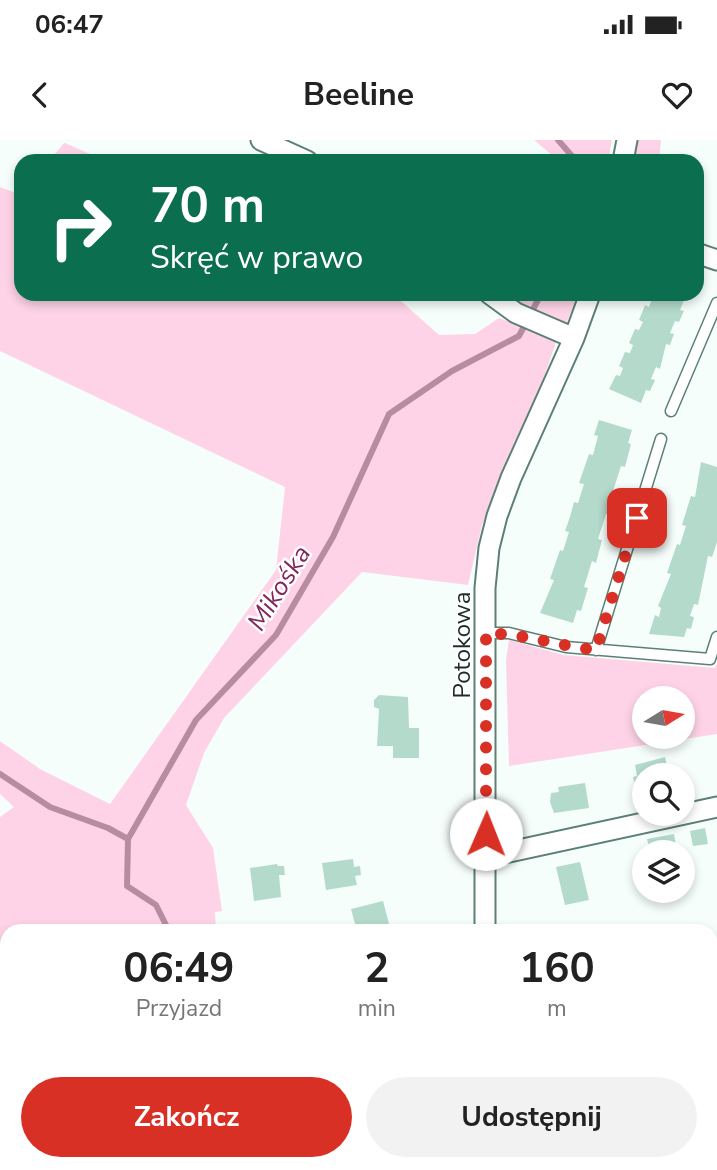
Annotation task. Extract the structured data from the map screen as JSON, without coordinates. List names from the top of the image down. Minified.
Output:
{"streets":{"street":["Potokowa"]},"water":["Mikośka"],"north":"right","page":{"status":"06:47","header":"Beeline","turn":["70 m","Skręć w prawo"],"eta":["06:49","Przyjazd","2","min","160","m"],"buttons":["Zakończ","Udostępnij"]}}
